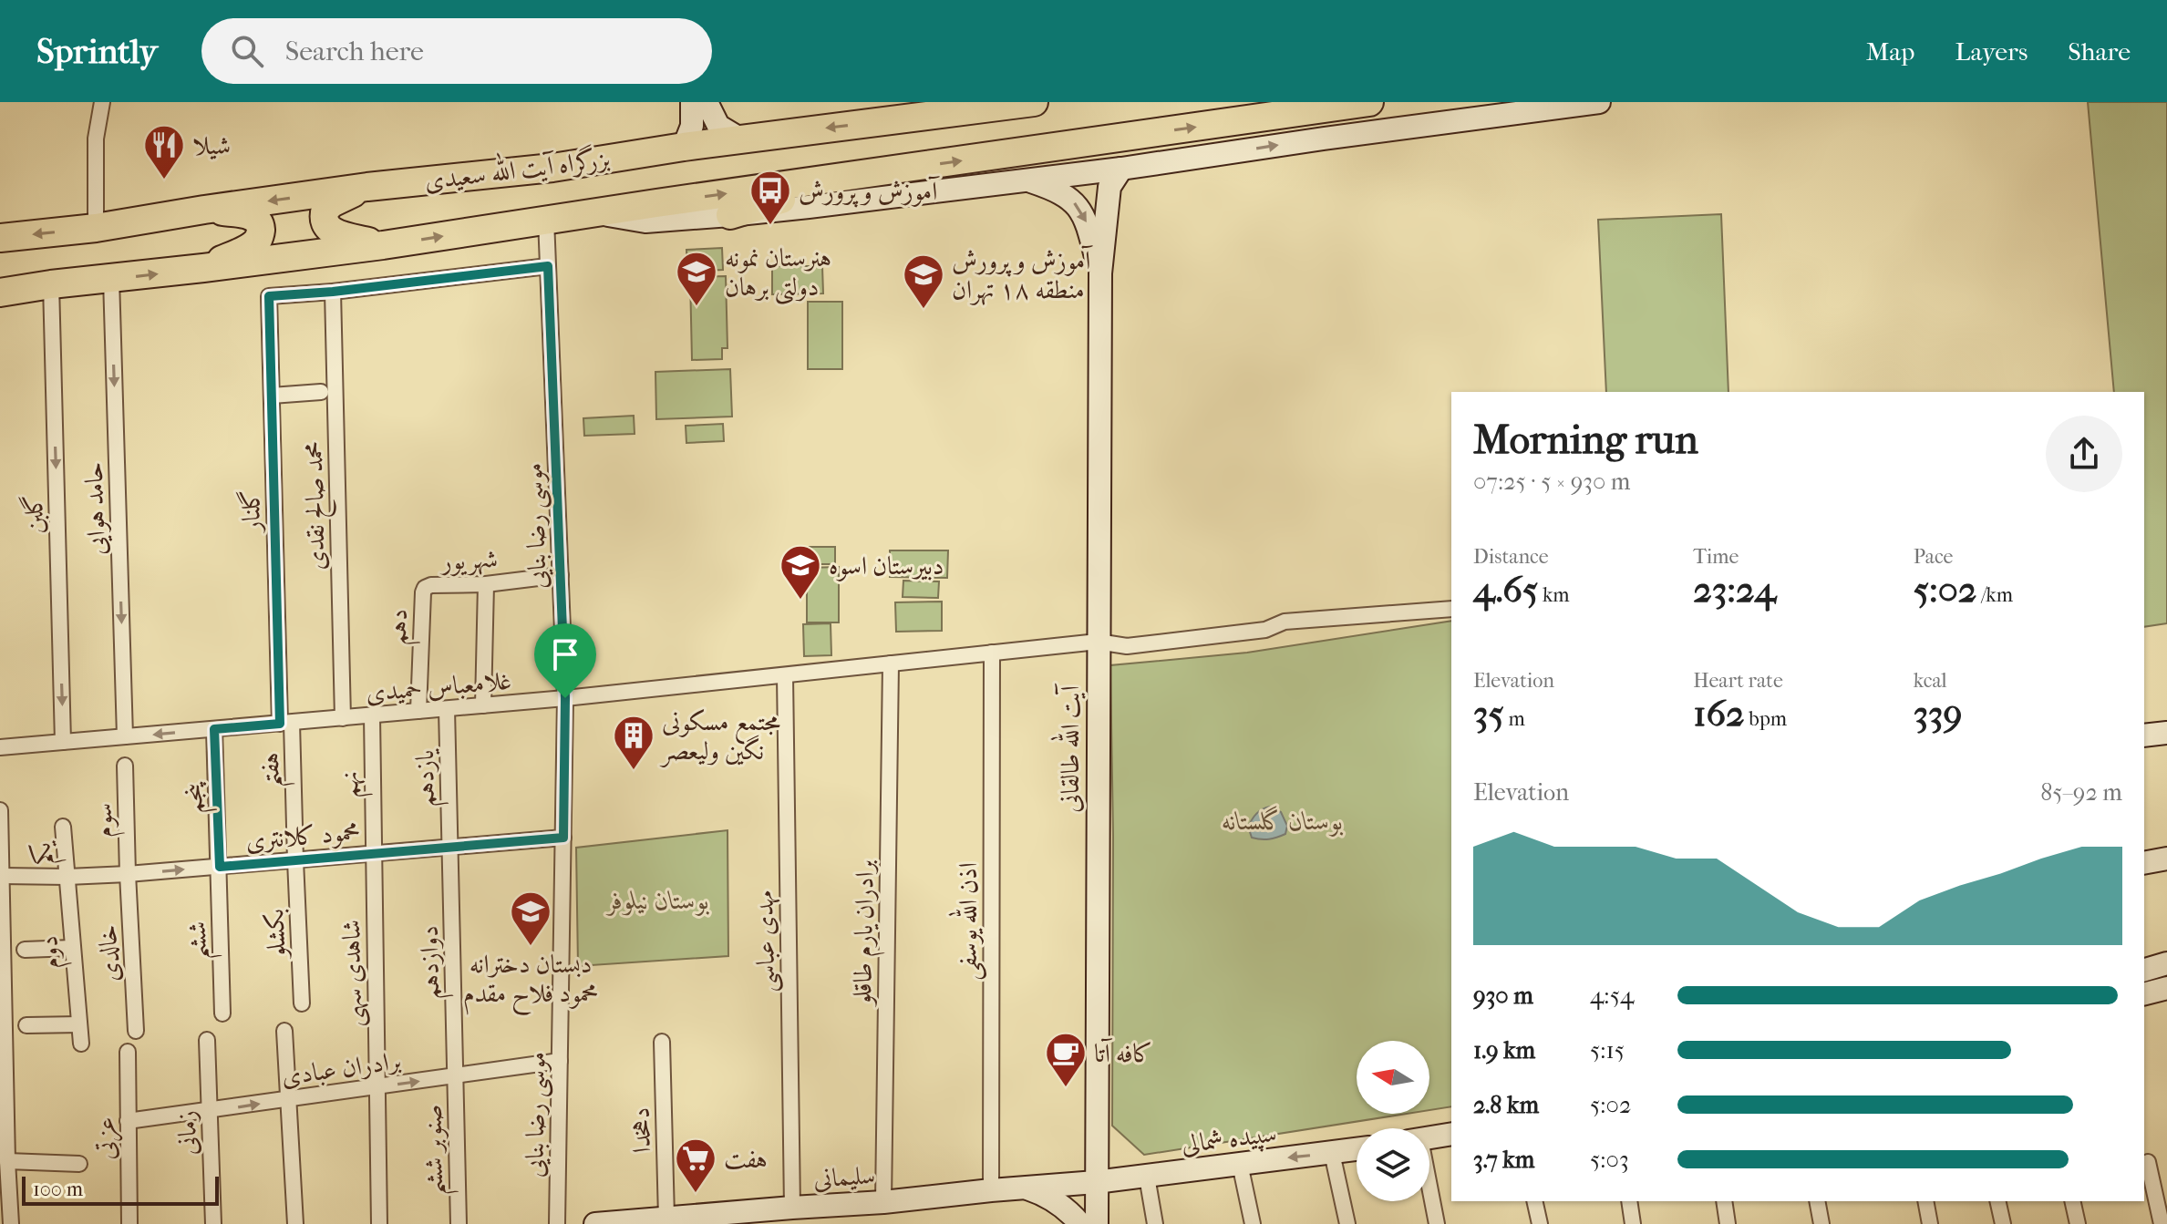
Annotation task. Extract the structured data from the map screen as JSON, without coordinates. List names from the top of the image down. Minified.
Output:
{"streets":{"highway":["بزرگراه آیت الله سعیدی"],"main road":["آیت الله طالقانی","سپیده شمالی","سلیمانی"],"street":["محمد صالح نقدی","حامد هوایی","گلنار","گلبن","موسی رضا بنایی","شهریور","دهم","غلامعباس حمیدی","هفتم","یازدهم","نهم","پنجم","سوم","محمود کلانتری","یکم","اذن الله یوسفی","برادران یارم طاقلو","بکشلو","ششم","مهدی عباسی","دوم","خالدی","دوازدهم","شاهدی سهی","برادران عبادی","دهخدا","زمانی","عزتی","صنوبر ششم"]},"crossings":[["بزرگراه آیت الله سعیدی","حامد هوایی"],["بزرگراه آیت الله سعیدی","گلبن"],["بزرگراه آیت الله سعیدی","موسی رضا بنایی"],["بزرگراه آیت الله سعیدی","آیت الله طالقانی"],["محمد صالح نقدی","گلنار"],["محمد صالح نقدی","غلامعباس حمیدی"],["حامد هوایی","غلامعباس حمیدی"],["گلنار","غلامعباس حمیدی"],["گلنار","هفتم"],["گلبن","غلامعباس حمیدی"],["موسی رضا بنایی","شهریور"],["موسی رضا بنایی","غلامعباس حمیدی"],["موسی رضا بنایی","محمود کلانتری"],["موسی رضا بنایی","برادران عبادی"],["شهریور","دهم"],["دهم","غلامعباس حمیدی"],["غلامعباس حمیدی","آیت الله طالقانی"],["غلامعباس حمیدی","هفتم"],["غلامعباس حمیدی","یازدهم"],["غلامعباس حمیدی","نهم"],["غلامعباس حمیدی","پنجم"],["غلامعباس حمیدی","اذن الله یوسفی"],["غلامعباس حمیدی","برادران یارم طاقلو"],["غلامعباس حمیدی","مهدی عباسی"],["آیت الله طالقانی","سپیده شمالی"],["آیت الله طالقانی","سلیمانی"],["هفتم","محمود کلانتری"],["هفتم","بکشلو"],["یازدهم","محمود کلانتری"],["یازدهم","دوازدهم"],["نهم","محمود کلانتری"],["نهم","شاهدی سهی"],["پنجم","محمود کلانتری"],["پنجم","ششم"],["سوم","محمود کلانتری"],["سوم","خالدی"],["محمود کلانتری","یکم"],["محمود کلانتری","بکشلو"],["محمود کلانتری","ششم"],["محمود کلانتری","دوم"],["محمود کلانتری","خالدی"],["محمود کلانتری","دوازدهم"],["محمود کلانتری","شاهدی سهی"],["یکم","دوم"],["اذن الله یوسفی","سلیمانی"],["برادران یارم طاقلو","سلیمانی"],["مهدی عباسی","سلیمانی"],["دوازدهم","برادران عبادی"],["دوازدهم","صنوبر ششم"],["شاهدی سهی","برادران عبادی"],["برادران عبادی","زمانی"],["برادران عبادی","عزتی"],["برادران عبادی","صنوبر ششم"],["دهخدا","سلیمانی"],["سپیده شمالی","سلیمانی"]],"one_way":["حامد هوایی","گلبن","برادران عبادی","سپیده شمالی"],"parks":["بوستان گلستانه","بوستان نیلوفر"],"places":{"restaurant":["شیلا"],"bus stop":["آموزش و پرورش"],"school or university":["هنرستان نمونه دولتی برهان","آموزش و پرورش منطقه ۱۸ تهران","دبیرستان اسوه","دبستان دخترانه محمود فلاح مقدم"],"building":["مجتمع مسکونی نگین ولیعصر"],"cafe":["کافه آتا"],"supermarket":["هفت"]},"scale_bar":"100 m","north":"left","page":{"header":"Sprintly","search":"Search here","nav":["Map","Layers","Share"],"heading":["Morning run","07:25 · 5 × 930 m"],"stats":[["Distance","4.65 km"],["Time","23:24"],["Pace","5:02 /km"],["Elevation","35 m"],["Heart rate","162 bpm"],["kcal","339"]],"chart":["Elevation","85–92 m"],"list":[{"name":"930 m","note":"4:54"},{"name":"1.9 km","note":"5:15"},{"name":"2.8 km","note":"5:02"},{"name":"3.7 km","note":"5:03"}],"scale":"100 m"}}
